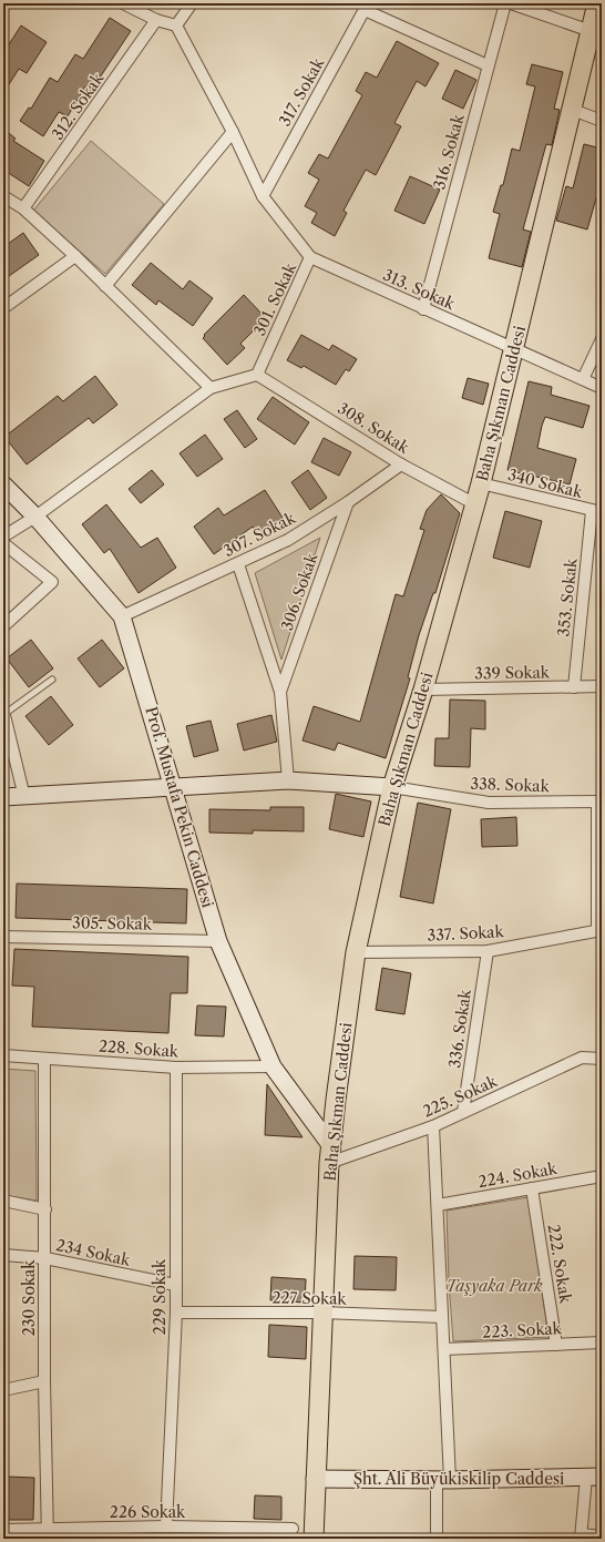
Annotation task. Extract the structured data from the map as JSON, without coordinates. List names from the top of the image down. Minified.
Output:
{"streets":{"main road":["Baha Şıkman Caddesi","Prof. Mustafa Pekin Caddesi","Şht. Ali Büyükiskilip Caddesi"],"street":["317. Sokak","312. Sokak","316. Sokak","313. Sokak","301. Sokak","308. Sokak","340 Sokak","307. Sokak","306. Sokak","353. Sokak","339 Sokak","338. Sokak","305. Sokak","337. Sokak","336. Sokak","228. Sokak","225. Sokak","224. Sokak","234 Sokak","222. Sokak","229 Sokak","230 Sokak","227 Sokak","223. Sokak","226 Sokak"]},"crossings":[["317. Sokak","301. Sokak"],["316. Sokak","313. Sokak"],["313. Sokak","301. Sokak"],["313. Sokak","Baha Şıkman Caddesi"],["301. Sokak","308. Sokak"],["Baha Şıkman Caddesi","308. Sokak"],["Baha Şıkman Caddesi","340 Sokak"],["Baha Şıkman Caddesi","339 Sokak"],["Baha Şıkman Caddesi","338. Sokak"],["Baha Şıkman Caddesi","Prof. Mustafa Pekin Caddesi"],["Baha Şıkman Caddesi","337. Sokak"],["Baha Şıkman Caddesi","225. Sokak"],["Baha Şıkman Caddesi","227 Sokak"],["Baha Şıkman Caddesi","Şht. Ali Büyükiskilip Caddesi"],["308. Sokak","307. Sokak"],["340 Sokak","353. Sokak"],["307. Sokak","306. Sokak"],["307. Sokak","Prof. Mustafa Pekin Caddesi"],["353. Sokak","339 Sokak"],["Prof. Mustafa Pekin Caddesi","305. Sokak"],["Prof. Mustafa Pekin Caddesi","228. Sokak"],["Prof. Mustafa Pekin Caddesi","225. Sokak"],["337. Sokak","336. Sokak"],["336. Sokak","225. Sokak"],["228. Sokak","229 Sokak"],["228. Sokak","230 Sokak"],["224. Sokak","222. Sokak"],["234 Sokak","229 Sokak"],["234 Sokak","230 Sokak"],["222. Sokak","223. Sokak"],["229 Sokak","227 Sokak"],["229 Sokak","226 Sokak"],["230 Sokak","226 Sokak"]],"parks":["Taşyaka Park"]}
